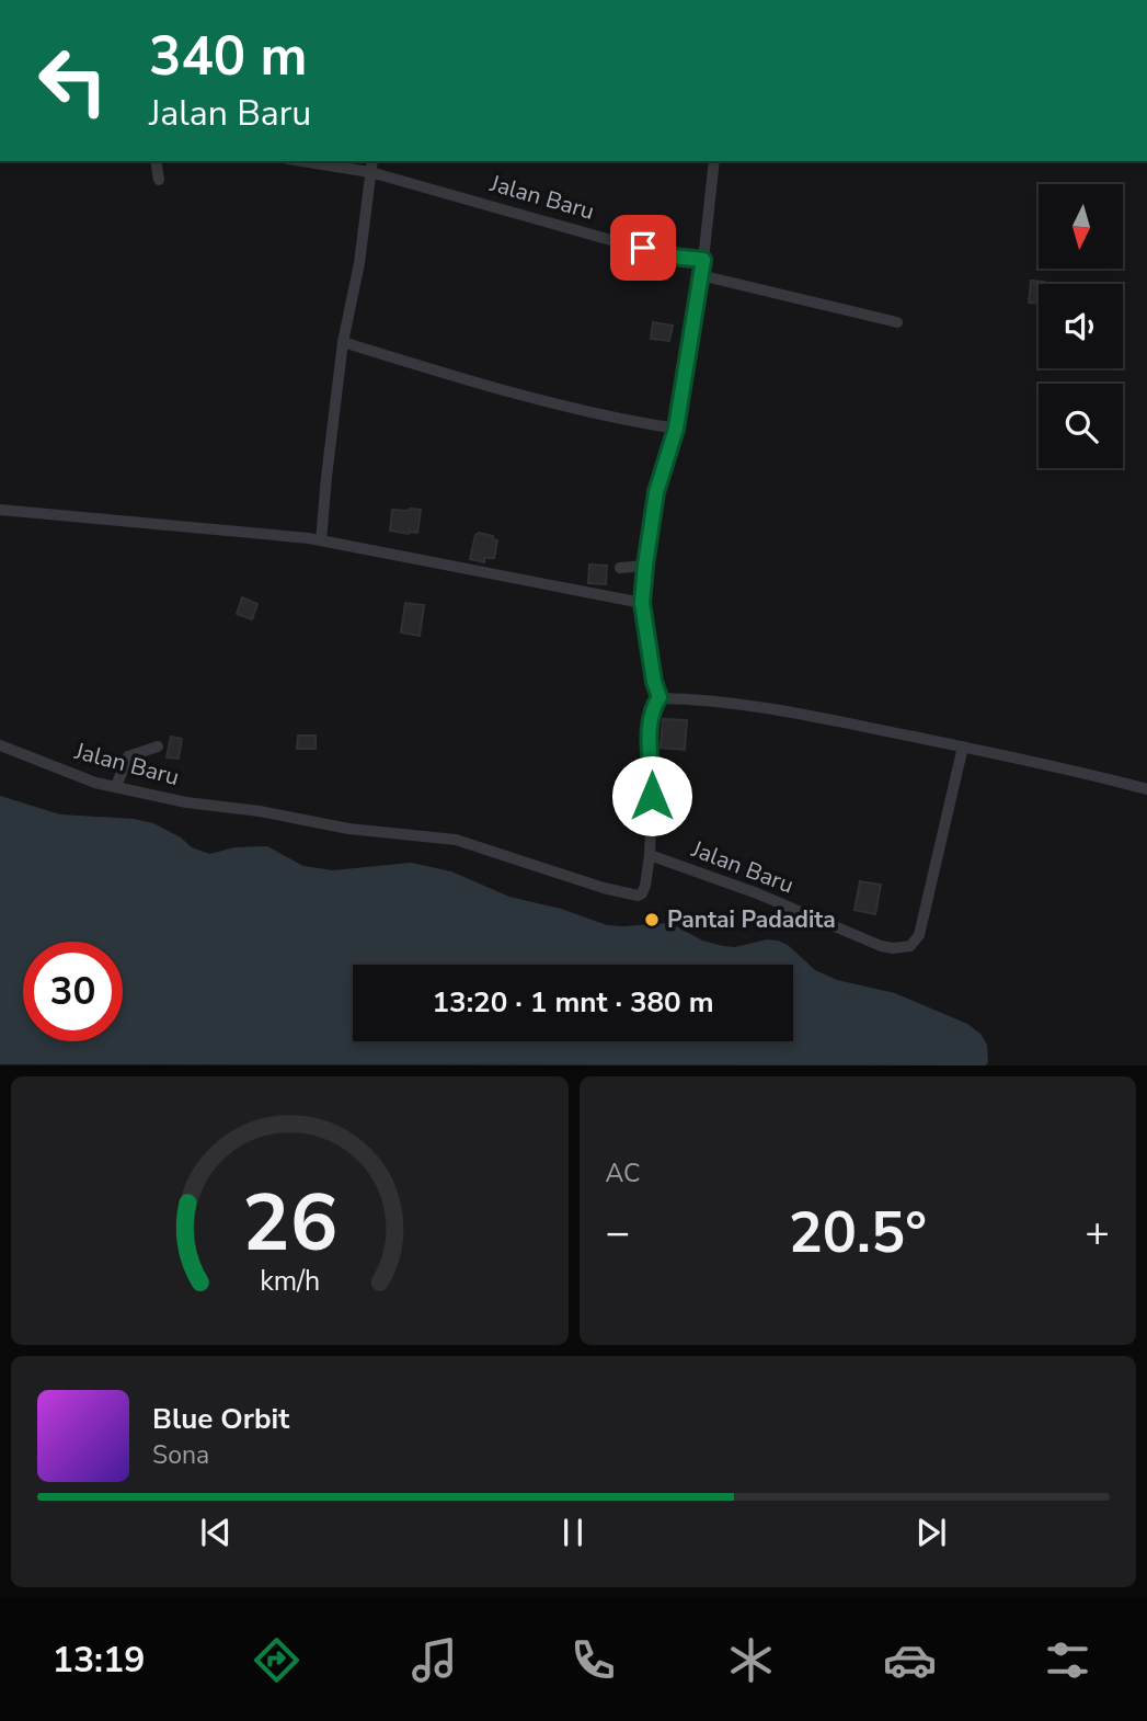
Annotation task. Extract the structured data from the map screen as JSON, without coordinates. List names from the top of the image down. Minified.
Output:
{"streets":{"street":["Jalan Baru"]},"places":["Pantai Padadita"],"north":"bottom","page":{"turn":["340 m","Jalan Baru"],"limit":"30","trip":"13:20 · 1 mnt · 380 m","tile":"AC","heat":["−","20.5°","+"],"song":["Blue Orbit","Sona"],"tabs":"13:19","gauge":["26","km/h"]}}
